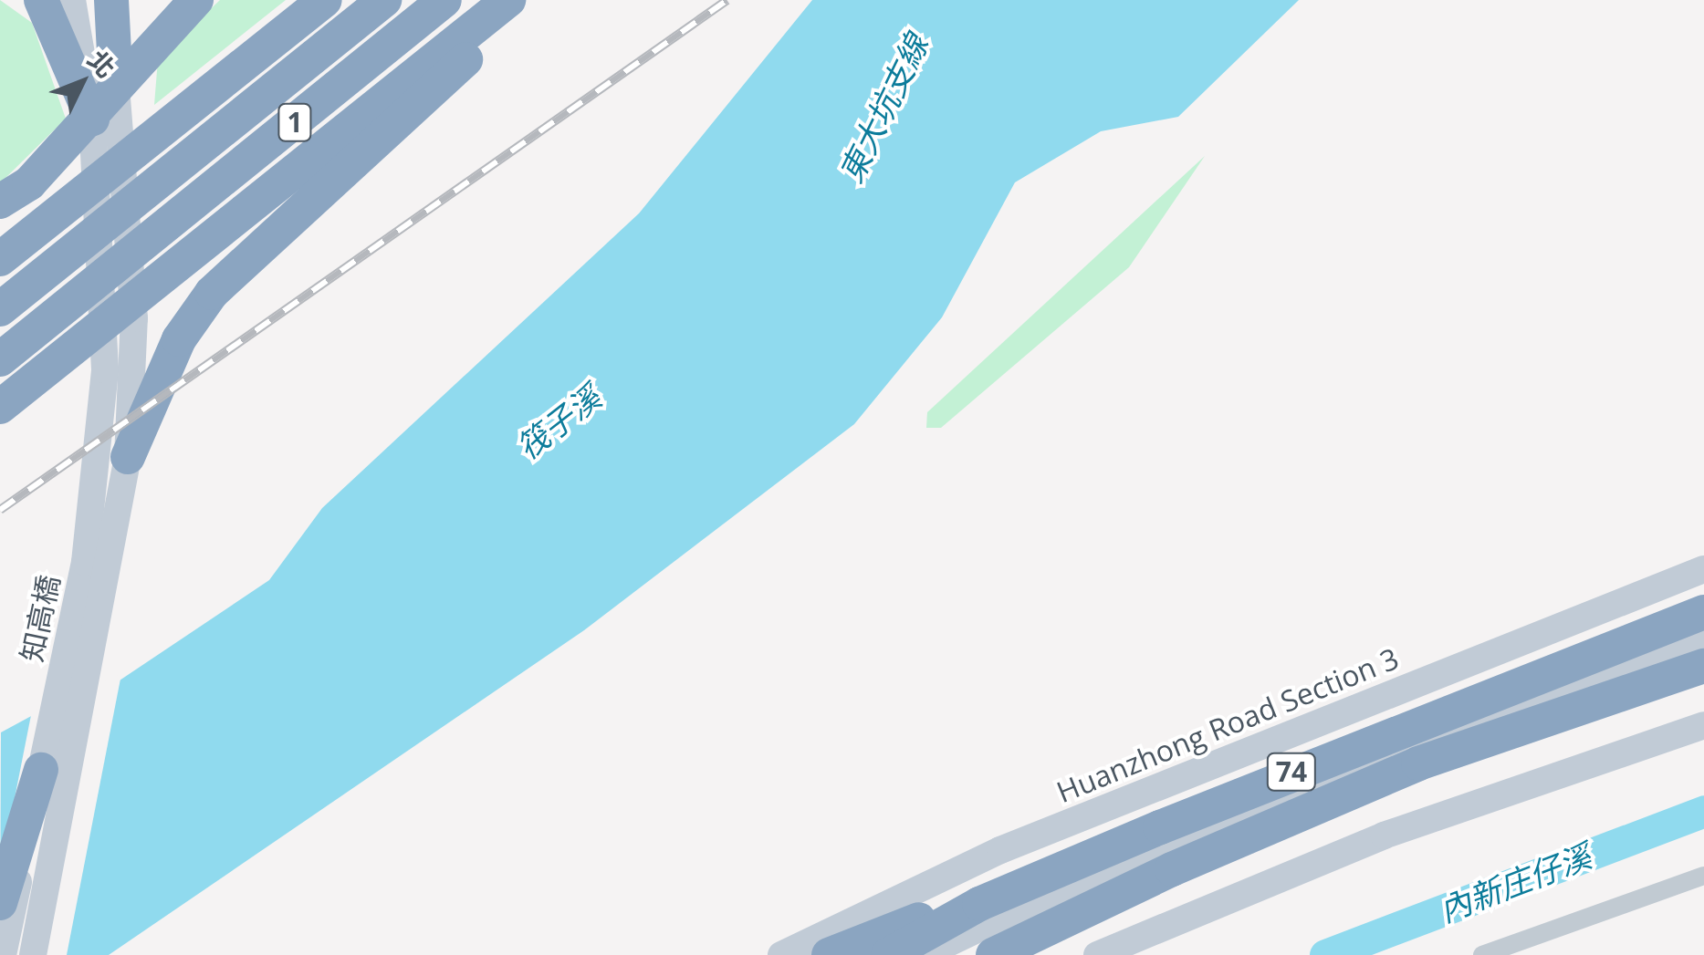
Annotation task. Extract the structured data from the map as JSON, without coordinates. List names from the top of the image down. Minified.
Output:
{"streets":{"highway":["1","74"],"street":["知高橋","Huanzhong Road Section 3"]},"water":["東大坑支線","筏子溪","內新庄仔溪"],"north":"top right"}
